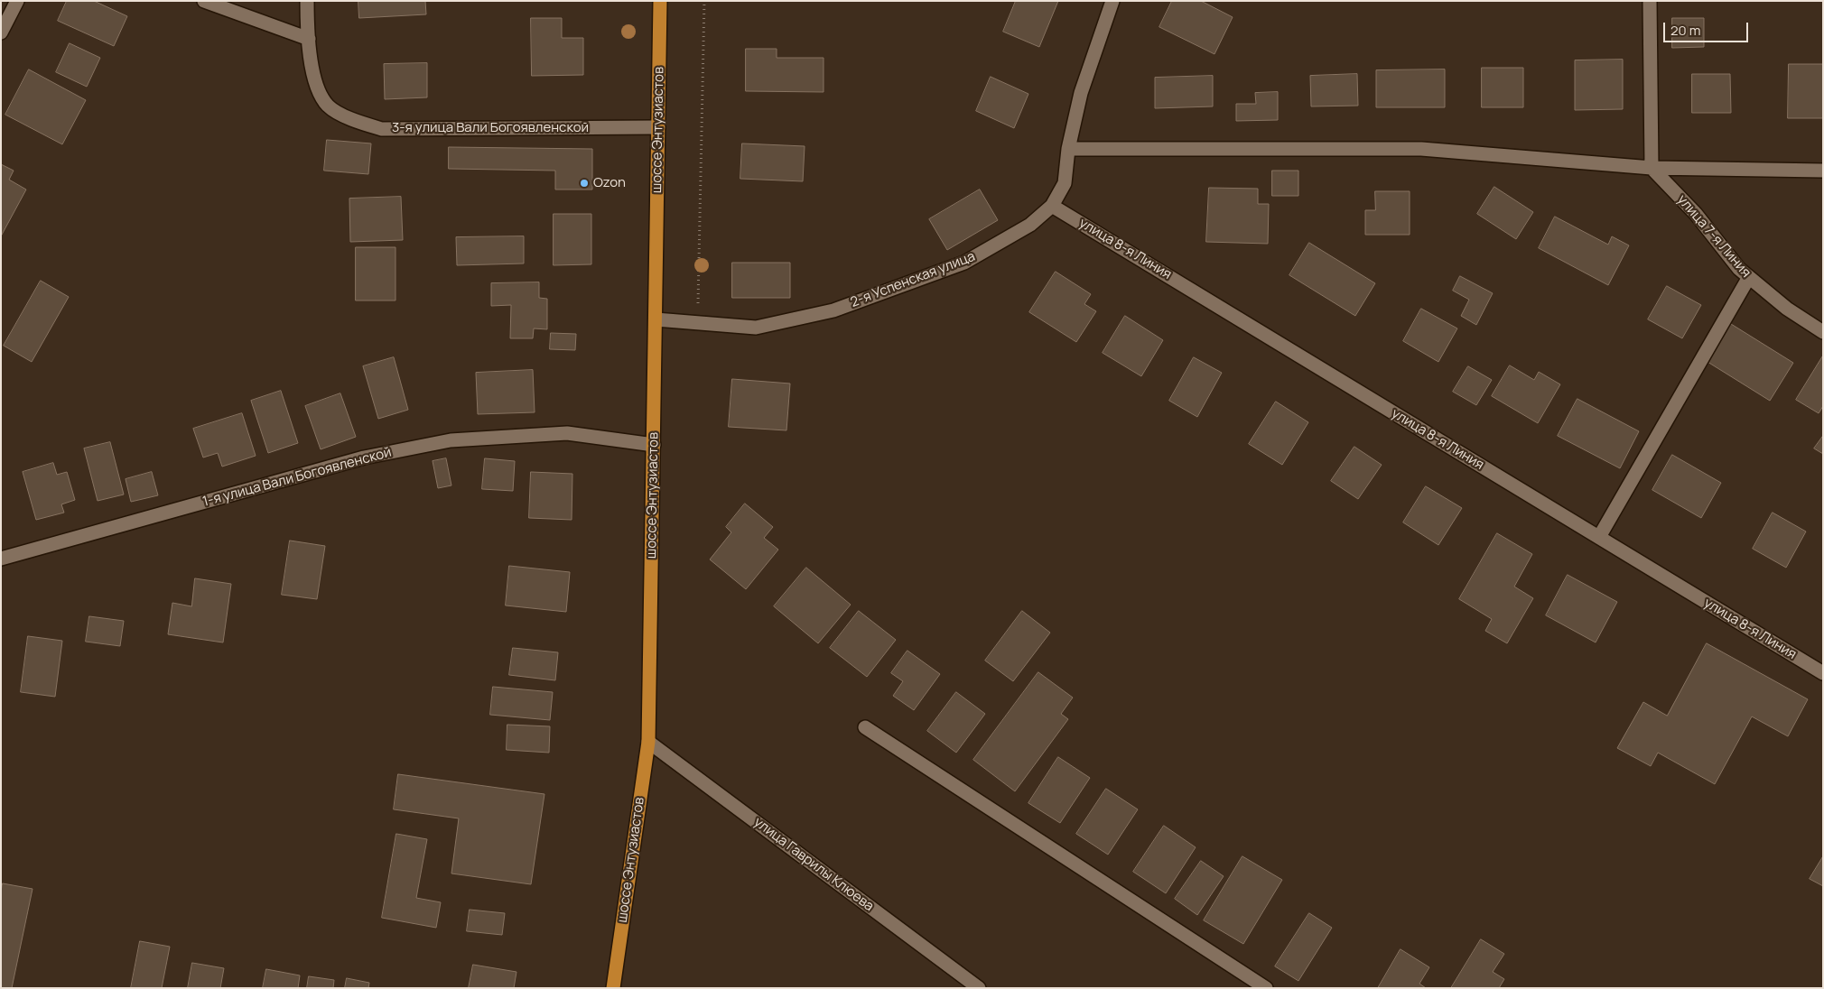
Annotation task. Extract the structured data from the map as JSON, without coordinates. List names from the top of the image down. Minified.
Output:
{"streets":{"main road":["шоссе Энтузиастов"],"street":["3-я улица Вали Богоявленской","улица 7-я Линия","улица 8-я Линия","2-я Успенская улица","1-я улица Вали Богоявленской","улица Гаврилы Клюева"]},"crossings":[["3-я улица Вали Богоявленской","шоссе Энтузиастов"],["шоссе Энтузиастов","2-я Успенская улица"],["шоссе Энтузиастов","1-я улица Вали Богоявленской"],["шоссе Энтузиастов","улица Гаврилы Клюева"],["улица 8-я Линия","2-я Успенская улица"]],"places":["Ozon"],"scale_bar":"20 m"}
